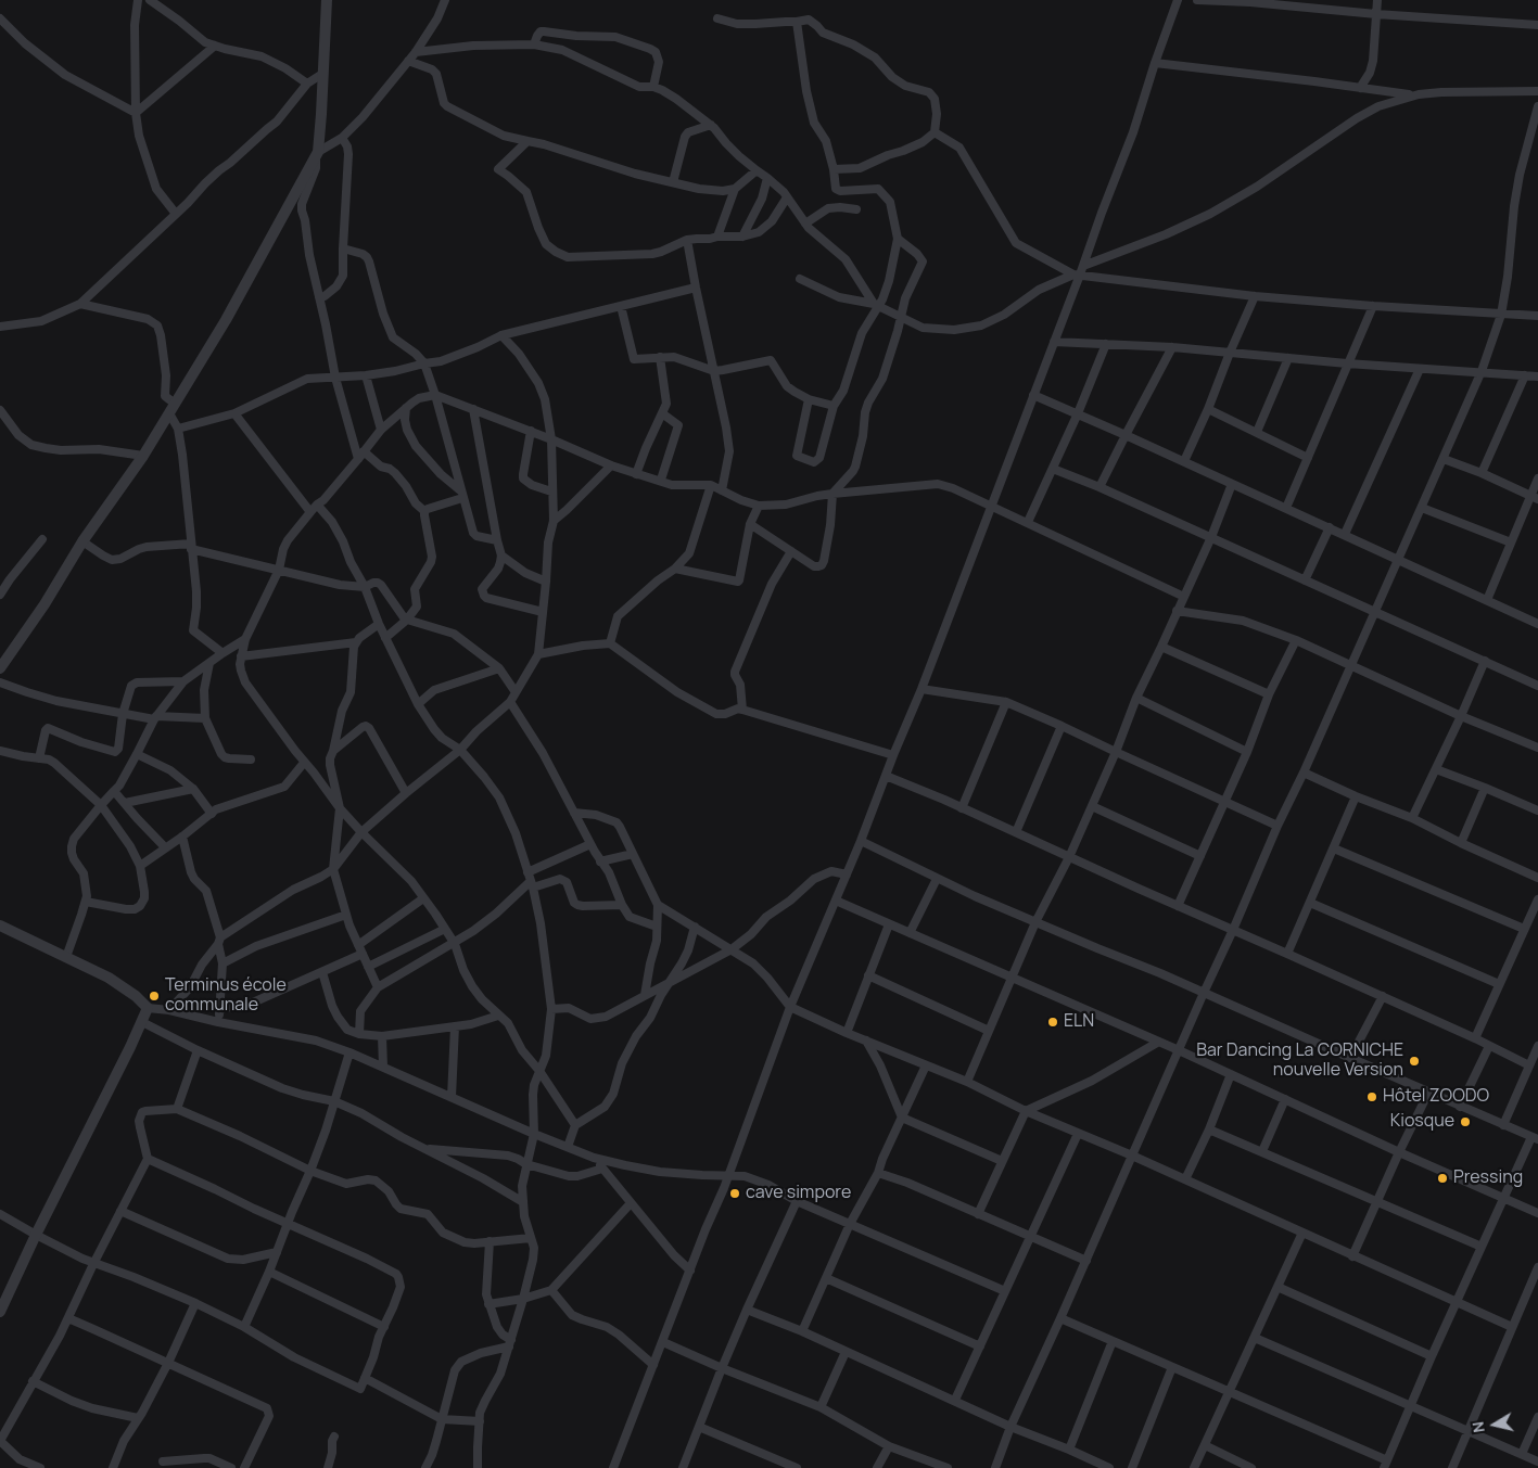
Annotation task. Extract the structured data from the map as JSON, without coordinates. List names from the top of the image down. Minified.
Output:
{"places":["Terminus école communale","ELN","Bar Dancing La CORNICHE nouvelle Version","Hôtel ZOODO","Kiosque","Pressing","cave simpore"],"north":"left"}
